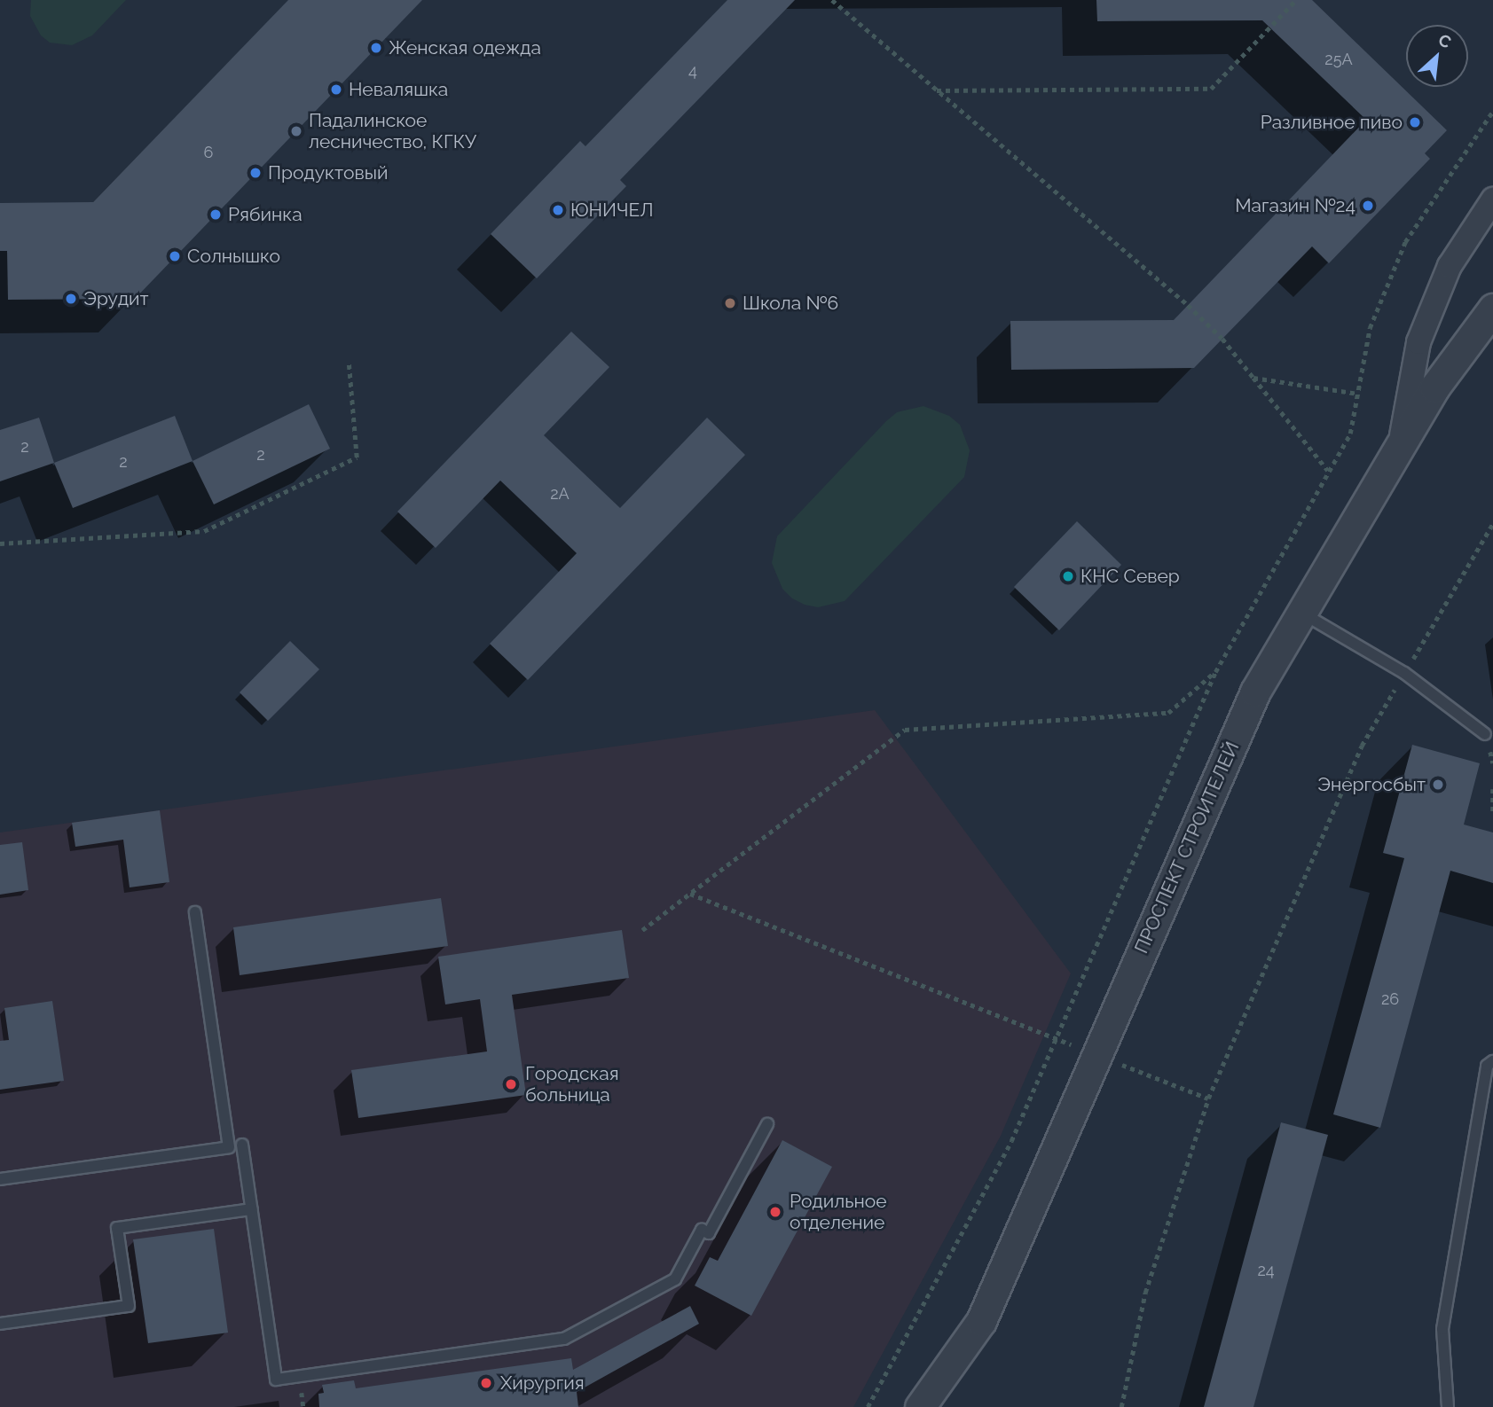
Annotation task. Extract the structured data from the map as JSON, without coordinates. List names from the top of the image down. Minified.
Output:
{"streets":{"street":["ПРОСПЕКТ СТРОИТЕЛЕЙ"]},"places":["Женская одежда","Неваляшка","Разливное пиво","Падалинское лесничество, КГКУ","Продуктовый","Магазин №24","ЮНИЧЕЛ","Рябинка","Солнышко","Эрудит","Школа №6","КНС Север","Энергосбыт","Городская больница","Родильное отделение","Хирургия"],"house_numbers":["25А","4","6","2","2","2","2А","26","24"],"north":"top right"}
